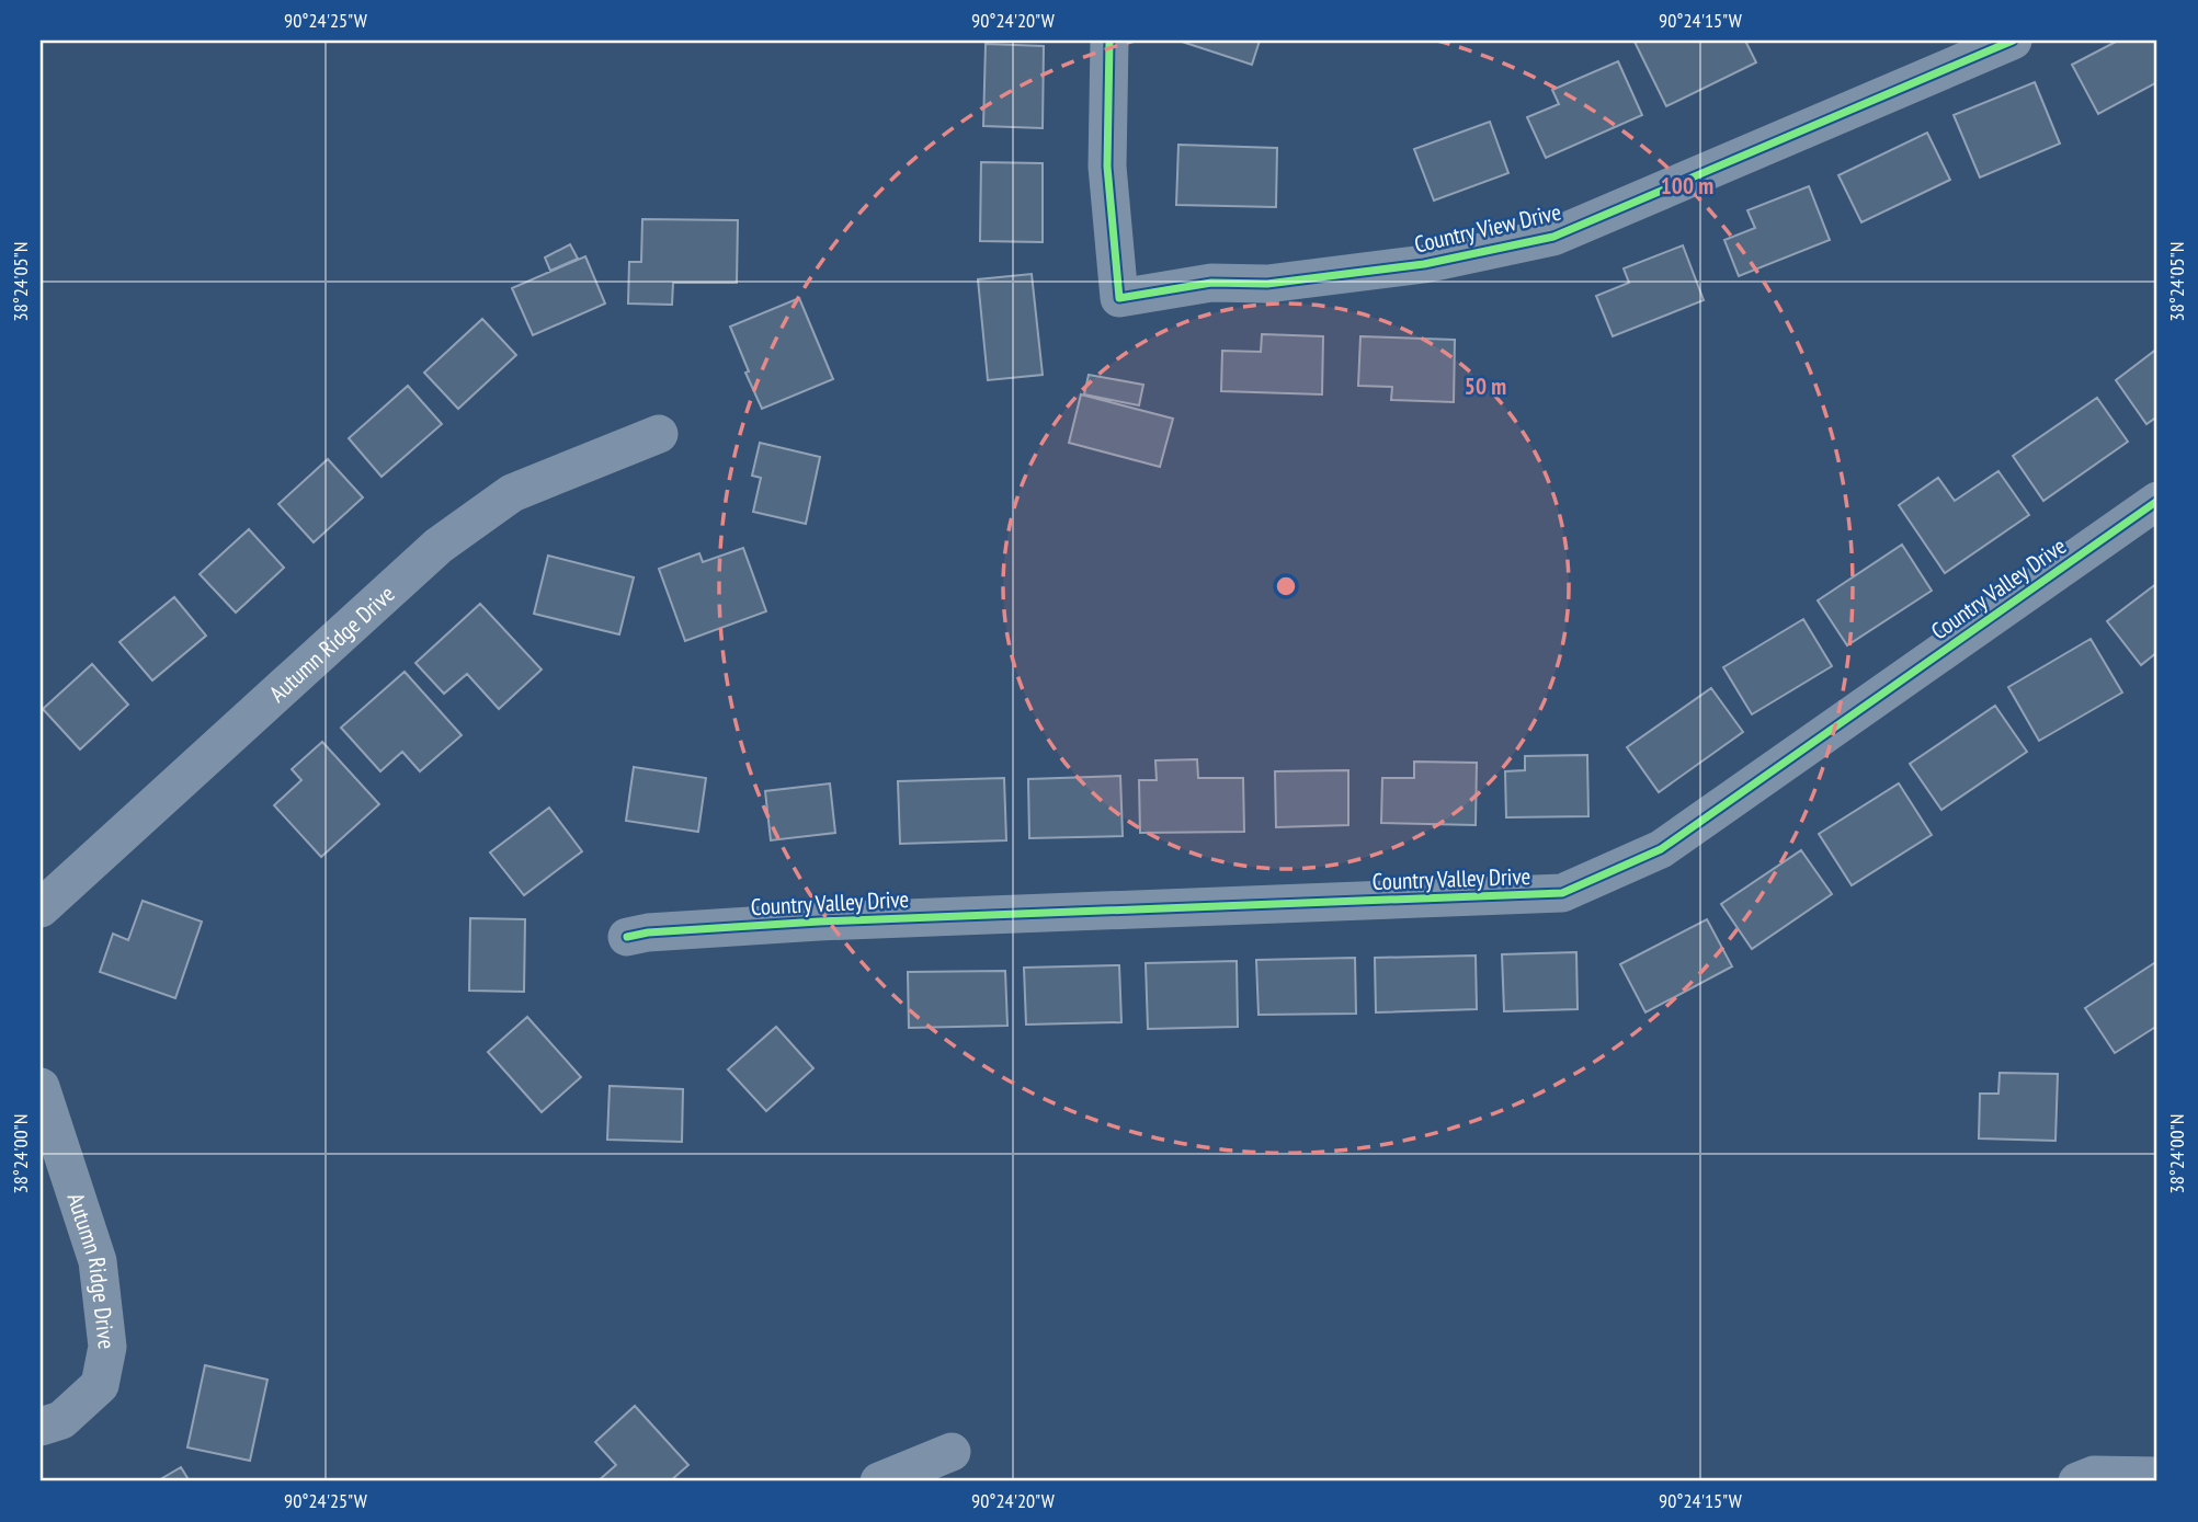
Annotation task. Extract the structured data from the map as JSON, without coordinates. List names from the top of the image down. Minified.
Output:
{"streets":{"street":["Country View Drive","Country Valley Drive","Autumn Ridge Drive"]},"coordinates":["90°24'25\"W","90°24'20\"W","90°24'15\"W","38°24'05\"N","38°24'00\"N"],"rings":["100 m","50 m"]}
